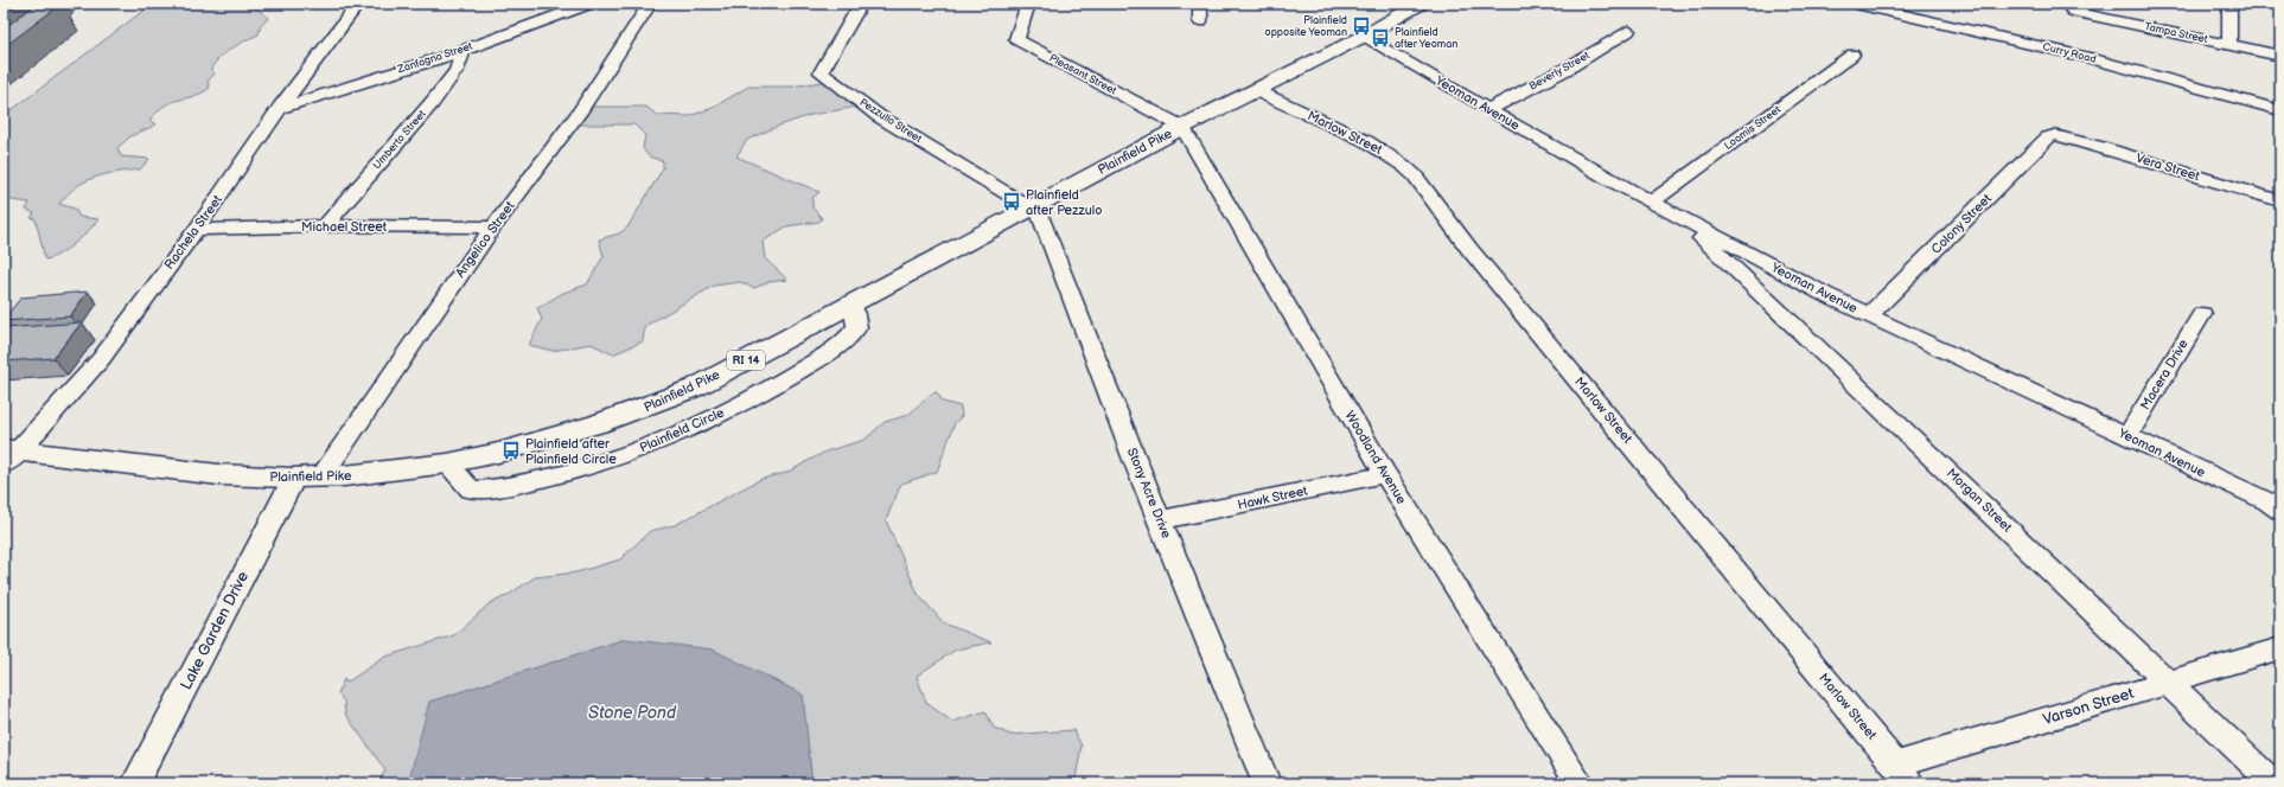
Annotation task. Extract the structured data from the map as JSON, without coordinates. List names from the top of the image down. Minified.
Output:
{"streets":{"main road":["Plainfield Pike","RI 14"],"street":["Tampa Street","Curry Road","Zanfagna Street","Beverly Street","Pleasant Street","Yeoman Avenue","Pezzullo Street","Loomis Street","Marlow Street","Umberto Street","Vera Street","Colony Street","Michael Street","Rachela Street","Angelico Street","Macera Drive","Plainfield Circle","Woodland Avenue","Stony Acre Drive","Hawk Street","Morgan Street","Lake Garden Drive","Varson Street"]},"crossings":[["Zanfagna Street","Umberto Street"],["Zanfagna Street","Rachela Street"],["Beverly Street","Yeoman Avenue"],["Pleasant Street","Plainfield Pike"],["Pleasant Street","Woodland Avenue"],["Yeoman Avenue","Loomis Street"],["Yeoman Avenue","Plainfield Pike"],["Yeoman Avenue","Colony Street"],["Yeoman Avenue","Macera Drive"],["Yeoman Avenue","Morgan Street"],["Pezzullo Street","Plainfield Pike"],["Pezzullo Street","Stony Acre Drive"],["Marlow Street","Plainfield Pike"],["Marlow Street","Varson Street"],["Umberto Street","Michael Street"],["Plainfield Pike","Rachela Street"],["Plainfield Pike","Angelico Street"],["Plainfield Pike","Plainfield Circle"],["Plainfield Pike","Woodland Avenue"],["Plainfield Pike","Stony Acre Drive"],["Plainfield Pike","Lake Garden Drive"],["Vera Street","Colony Street"],["Michael Street","Rachela Street"],["Michael Street","Angelico Street"],["Woodland Avenue","Hawk Street"],["Stony Acre Drive","Hawk Street"],["Morgan Street","Varson Street"]],"water":["Stone Pond"],"places":{"bus stop":["Plainfield opposite Yeoman","Plainfield after Yeoman","Plainfield after Pezzulo","Plainfield after Plainfield Circle"]}}
